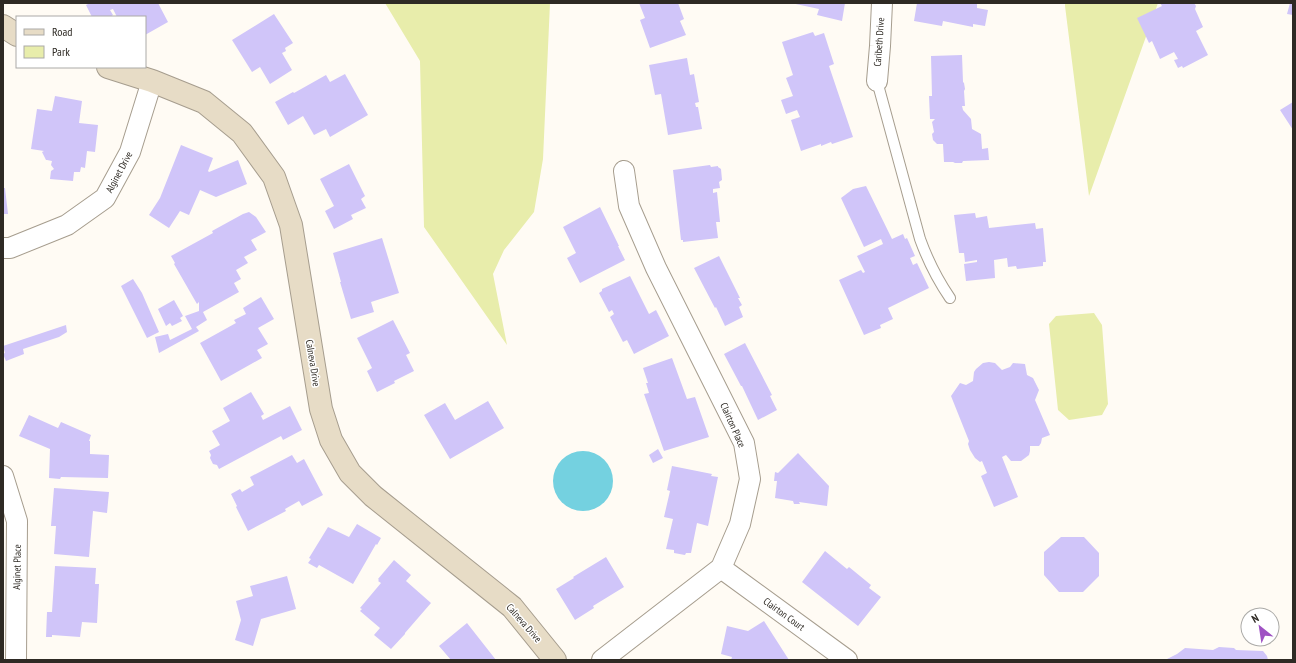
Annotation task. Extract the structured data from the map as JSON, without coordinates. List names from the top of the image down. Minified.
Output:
{"streets":{"main road":["Calneva Drive"],"street":["Caribeth Drive","Alginet Drive","Clairton Place","Alginet Place","Clairton Court"]},"crossings":[["Alginet Drive","Calneva Drive"],["Clairton Place","Clairton Court"]],"legend":["Road","Park"],"north":"top left"}
